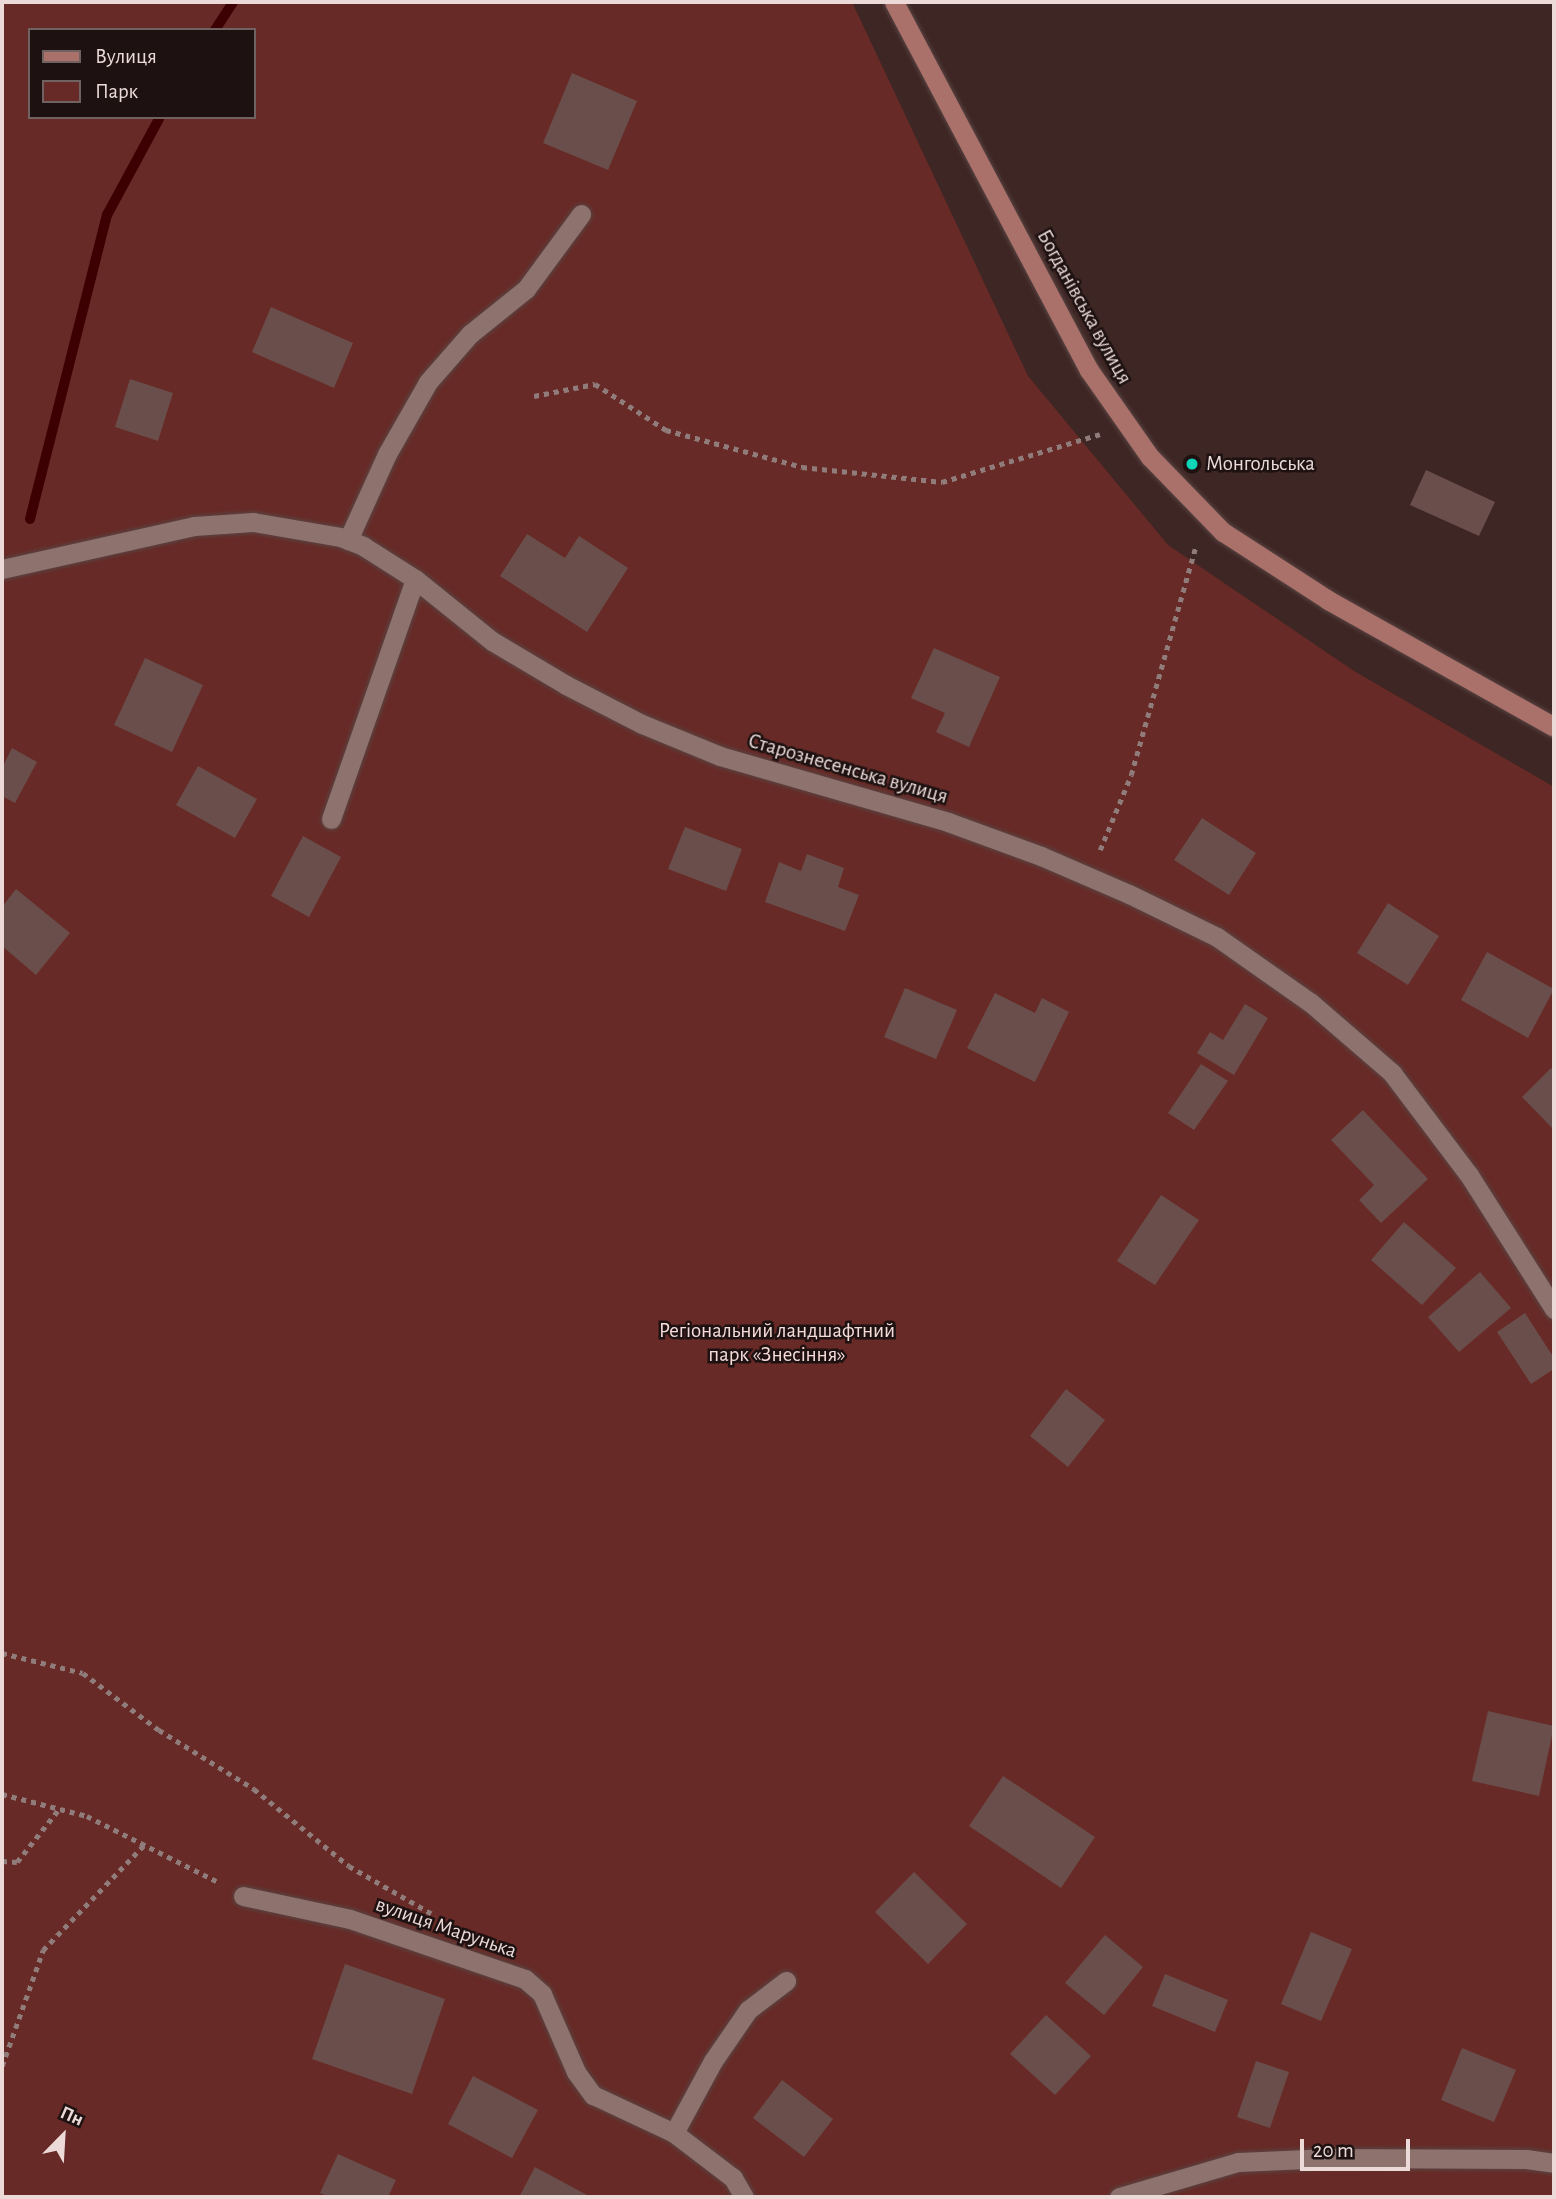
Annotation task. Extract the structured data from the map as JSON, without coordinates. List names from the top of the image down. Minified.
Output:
{"streets":{"main road":["Богданівська вулиця"],"street":["Старознесенська вулиця","вулиця Марунька"]},"parks":["Регіональний ландшафтний парк «Знесіння»"],"places":["Монгольська"],"legend":["Вулиця","Парк"],"scale_bar":"20 m","north":"top right"}
